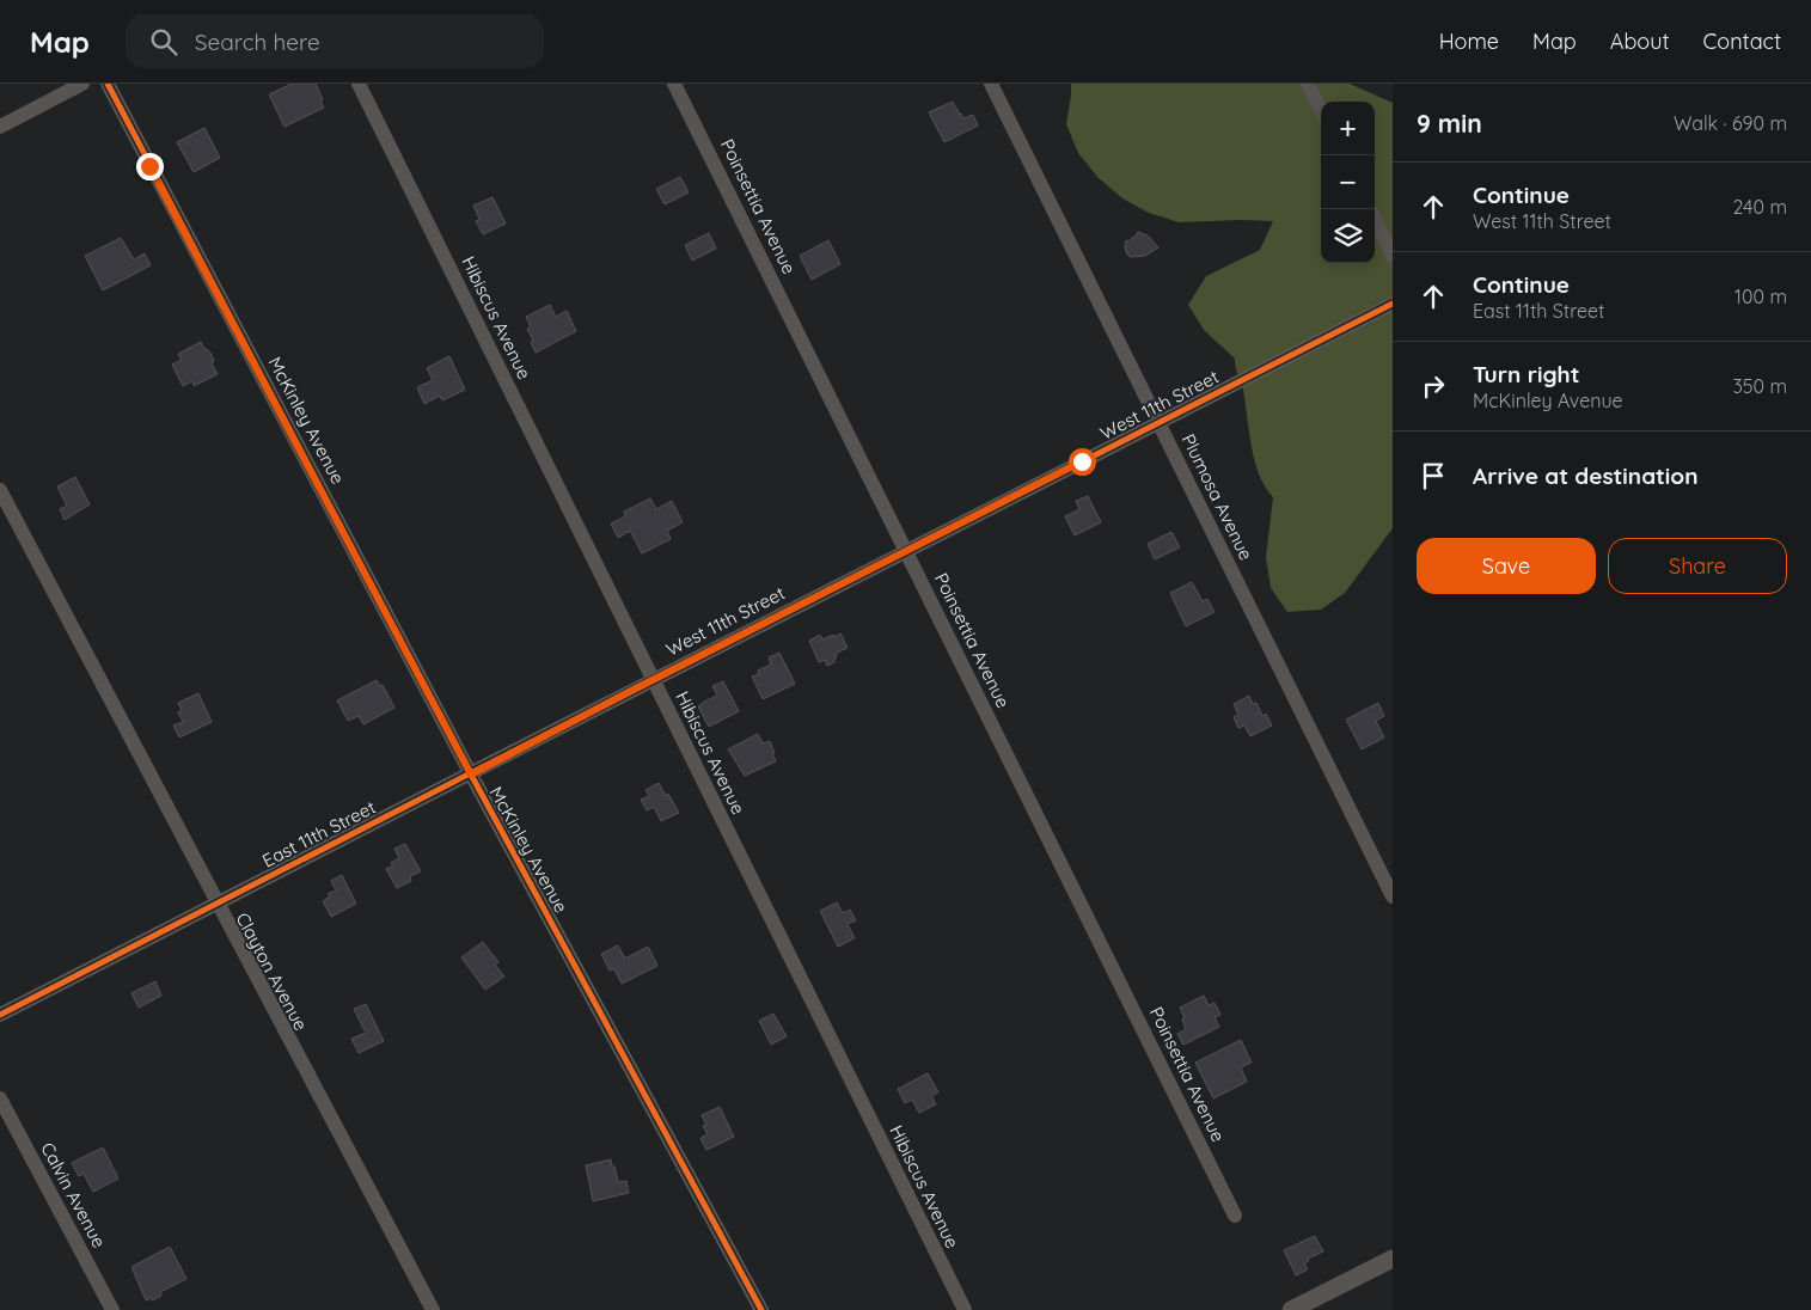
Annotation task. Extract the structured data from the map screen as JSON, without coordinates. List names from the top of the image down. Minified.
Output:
{"streets":{"street":["Poinsettia Avenue","Hibiscus Avenue","West 11th Street","McKinley Avenue","Plumosa Avenue","East 11th Street","Clayton Avenue","Calvin Avenue"]},"crossings":[["Poinsettia Avenue","West 11th Street"],["Hibiscus Avenue","West 11th Street"],["Hibiscus Avenue","East 11th Street"],["West 11th Street","Plumosa Avenue"],["West 11th Street","East 11th Street"],["McKinley Avenue","East 11th Street"],["East 11th Street","Clayton Avenue"]],"page":{"header":"Map","search":"Search here","nav":["Home","Map","About","Contact"],"heading":["9 min","Walk · 690 m"],"map_buttons":["+","−"],"list":[["Continue","West 11th Street","240 m"],["Continue","East 11th Street","100 m"],["Turn right","McKinley Avenue","350 m"],"Arrive at destination"],"buttons":["Save","Share"]}}
